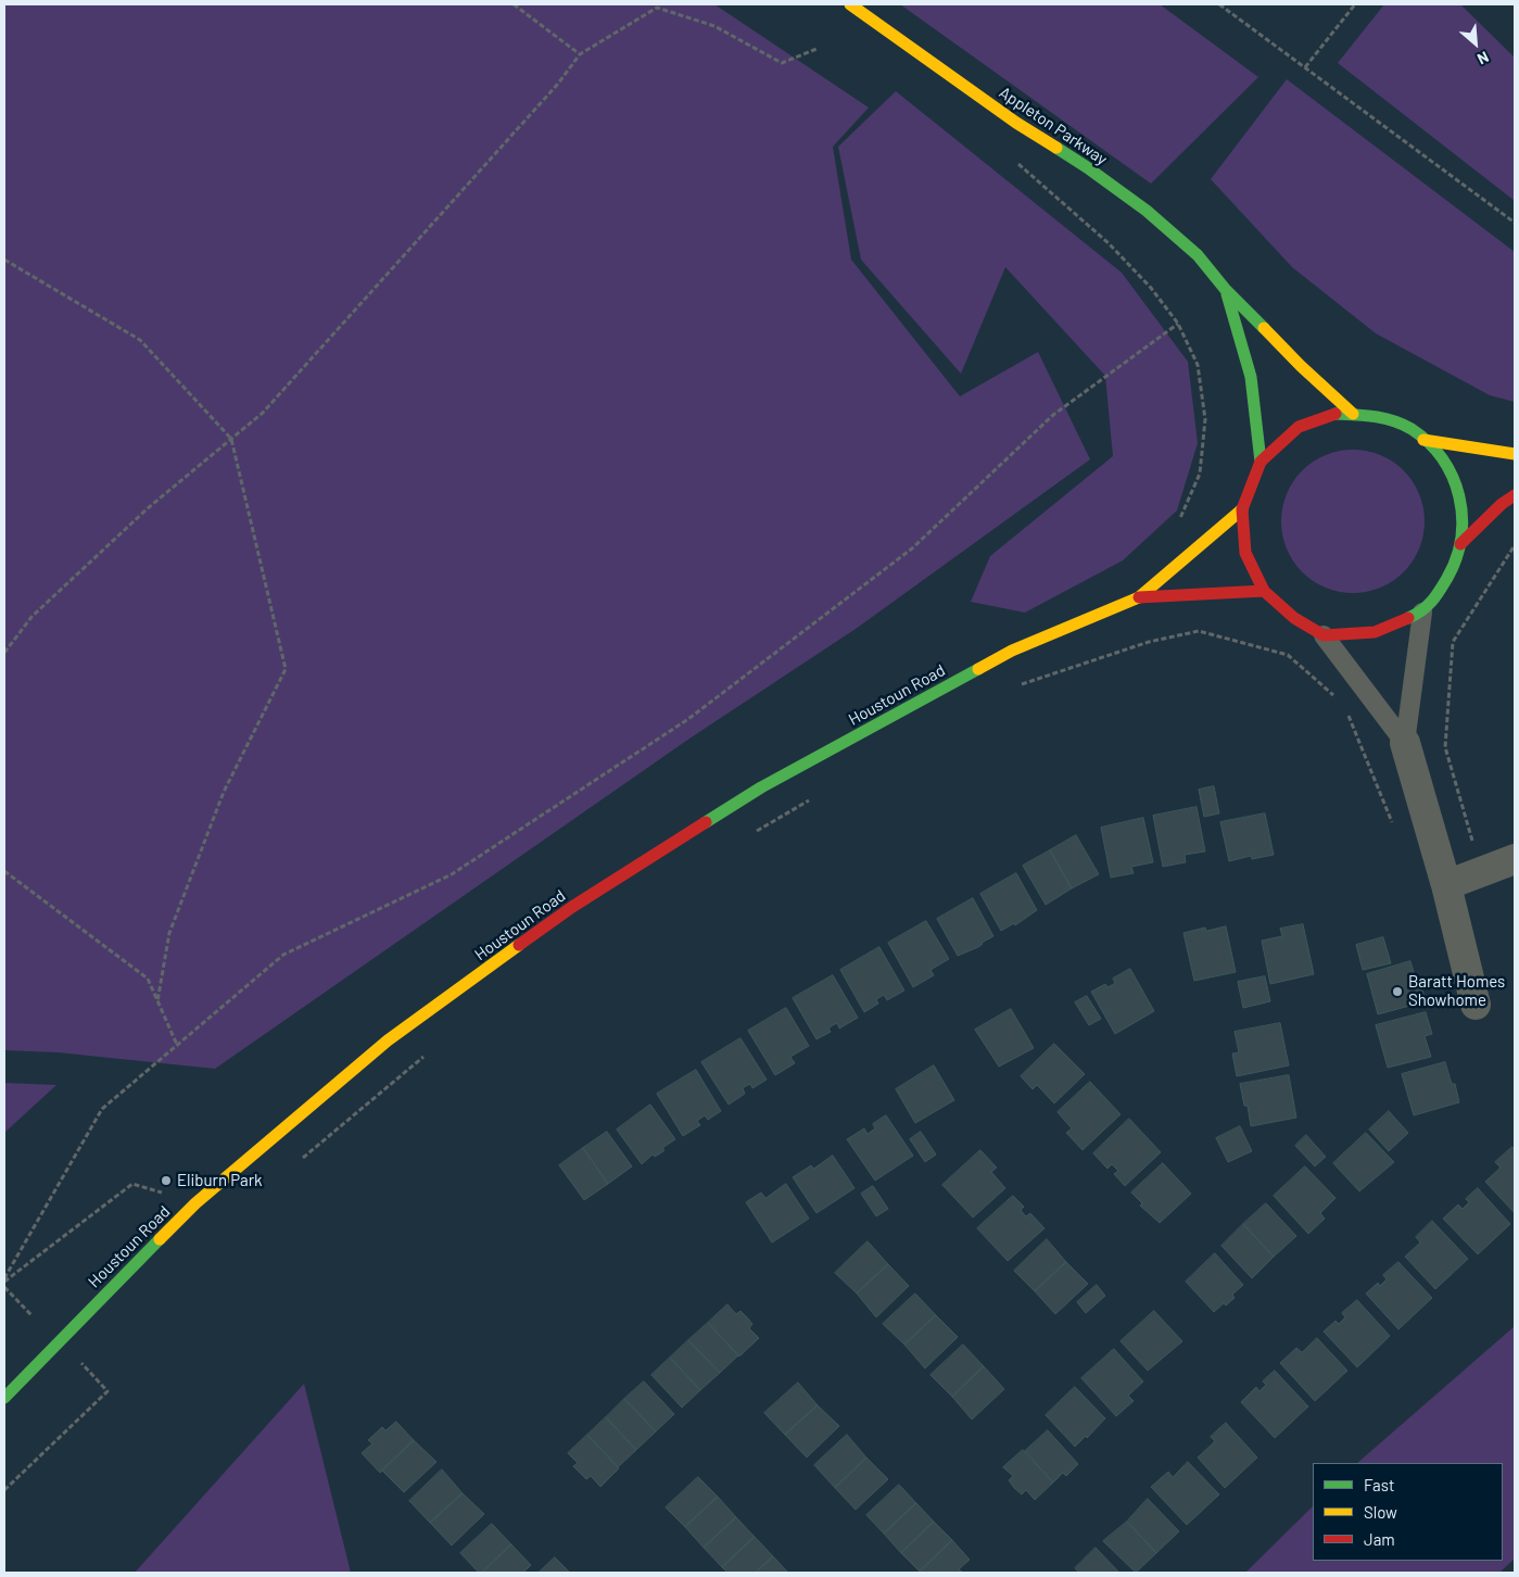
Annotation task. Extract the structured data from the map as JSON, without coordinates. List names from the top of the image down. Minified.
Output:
{"streets":{"street":["Appleton Parkway","Houstoun Road"]},"places":["Baratt Homes Showhome","Eliburn Park"],"legend":["Fast","Slow","Jam"],"north":"bottom right"}
